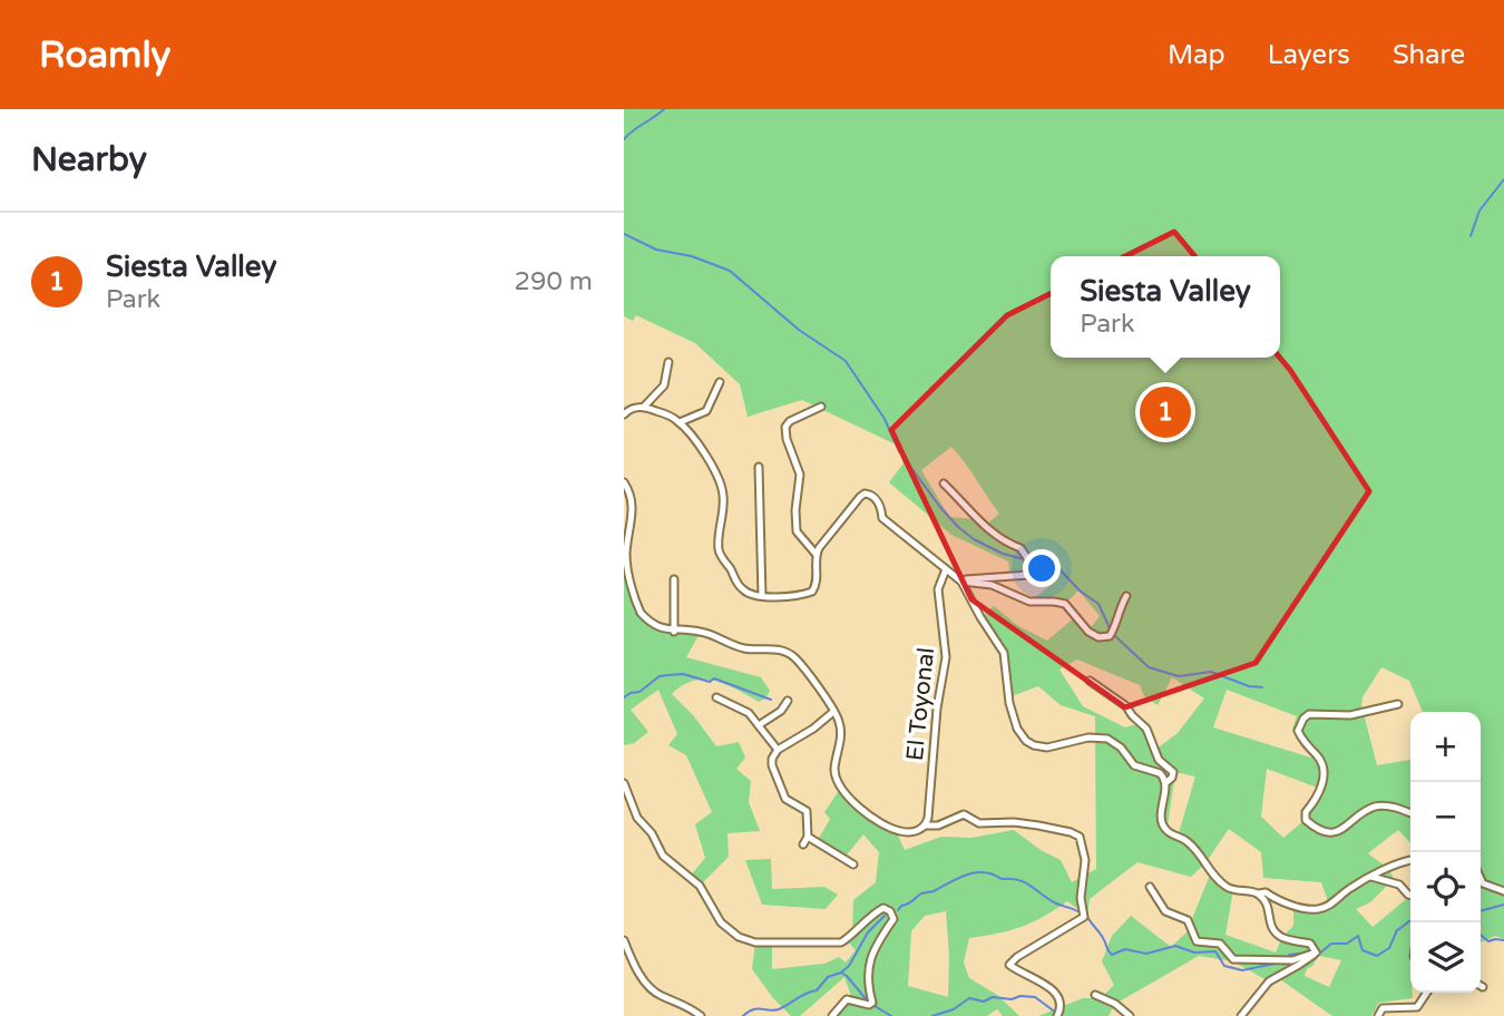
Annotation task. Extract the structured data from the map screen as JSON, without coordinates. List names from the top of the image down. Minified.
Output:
{"streets":{"street":["El Toyonal"]},"page":{"header":"Roamly","nav":["Map","Layers","Share"],"heading":"Nearby","list":[{"mark":"1","name":"Siesta Valley","note":"Park","value":"290 m"}],"popup":["Siesta Valley","Park"],"pins":"1","map_buttons":["+","−"]}}
